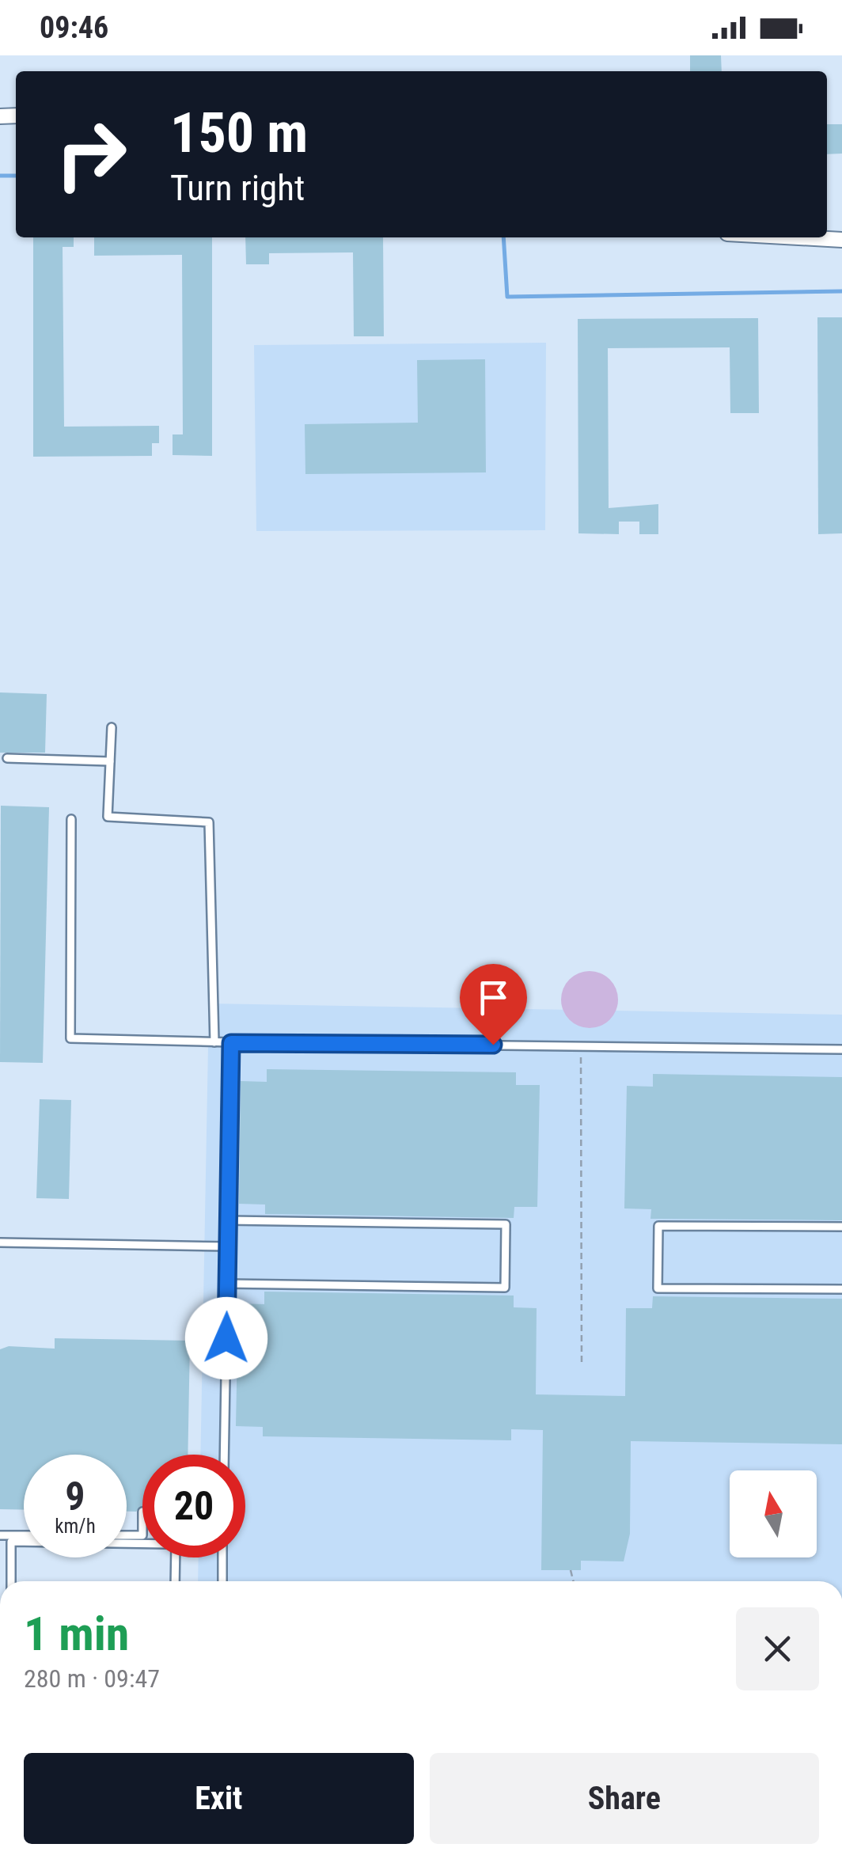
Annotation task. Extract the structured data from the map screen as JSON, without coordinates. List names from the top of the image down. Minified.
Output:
{"north":"top","page":{"status":"09:46","turn":["150 m","Turn right"],"speed":"9 km/h","limit":"20","heading":["1 min","280 m · 09:47"],"buttons":["Exit","Share"]}}
